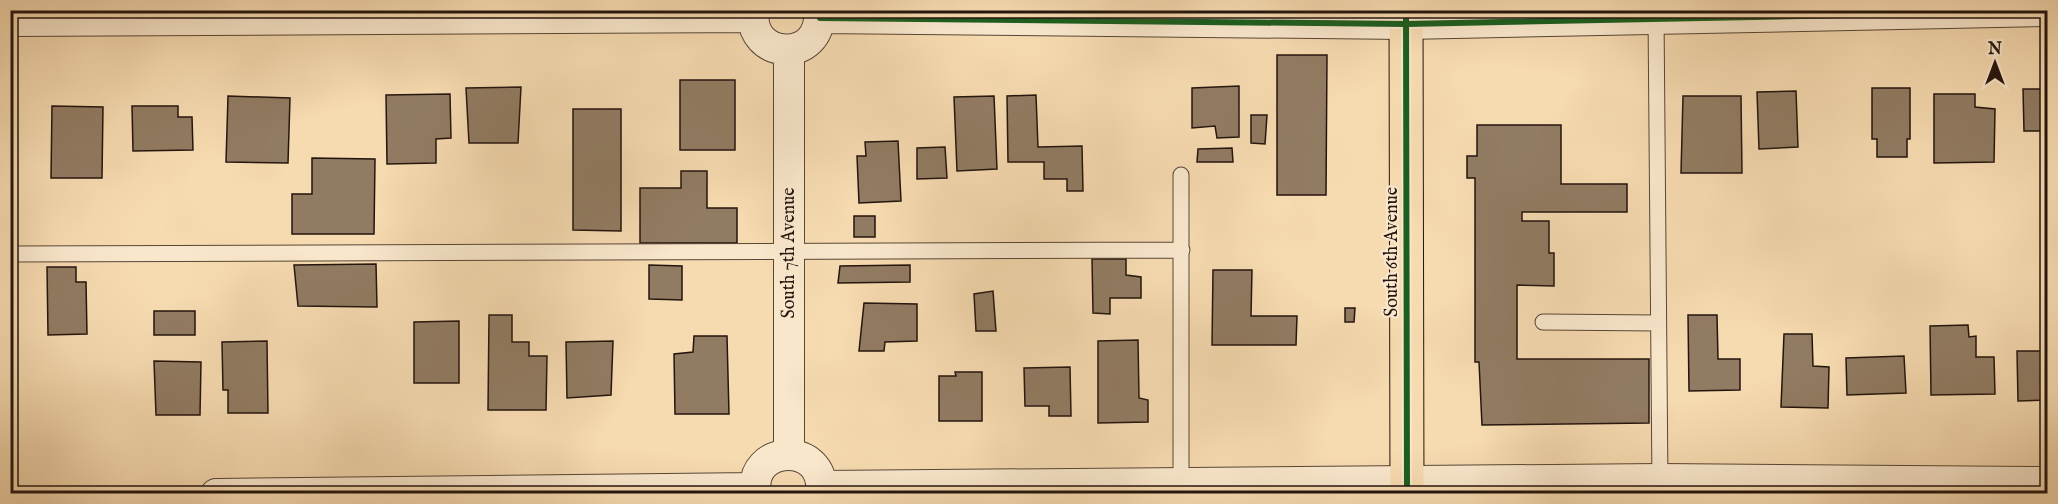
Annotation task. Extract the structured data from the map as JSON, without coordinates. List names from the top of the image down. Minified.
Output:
{"streets":{"main road":["South 6th Avenue"],"street":["South 7th Avenue"]},"north":"top"}
